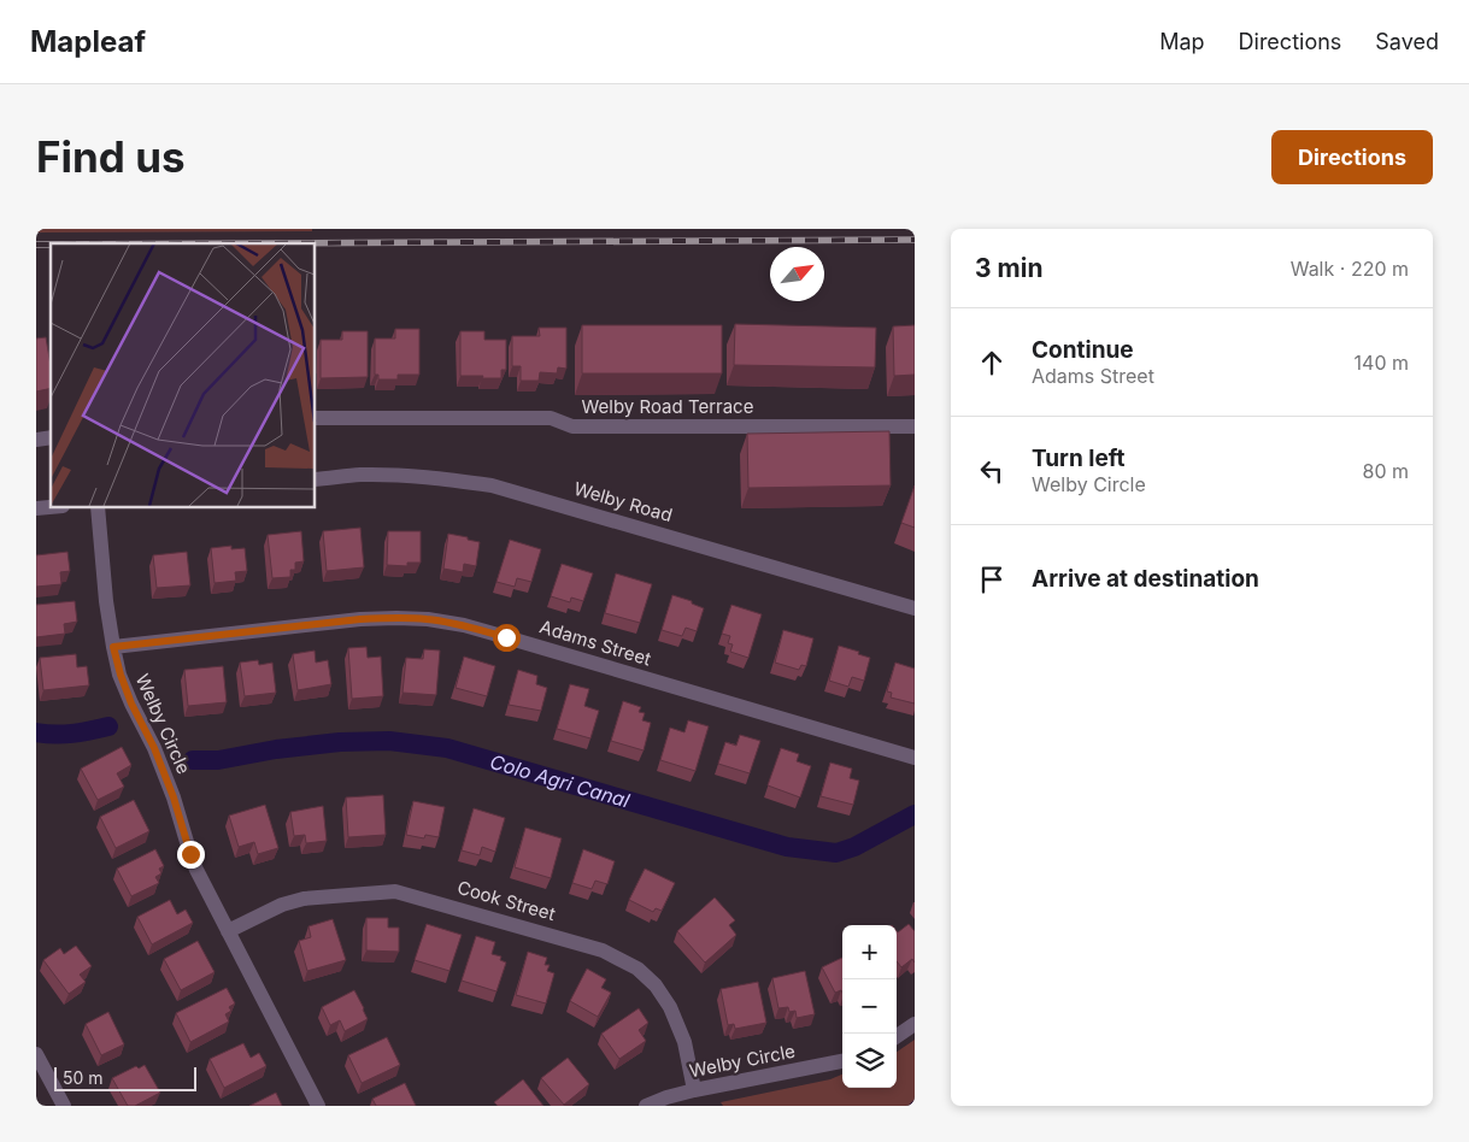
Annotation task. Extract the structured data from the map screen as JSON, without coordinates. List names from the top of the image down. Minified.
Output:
{"streets":{"street":["Welby Road Terrace","Welby Road","Adams Street","Welby Circle","Cook Street"]},"crossings":[["Adams Street","Welby Circle"],["Welby Circle","Cook Street"]],"water":["Colo Agri Canal"],"scale_bar":"50 m","north":"top right","page":{"header":"Mapleaf","nav":["Map","Directions","Saved"],"buttons":"Directions","title":"Find us","heading":["3 min","Walk · 220 m"],"list":[["Continue","Adams Street","140 m"],["Turn left","Welby Circle","80 m"],"Arrive at destination"],"map_buttons":["+","−"],"scale":"50 m"}}
